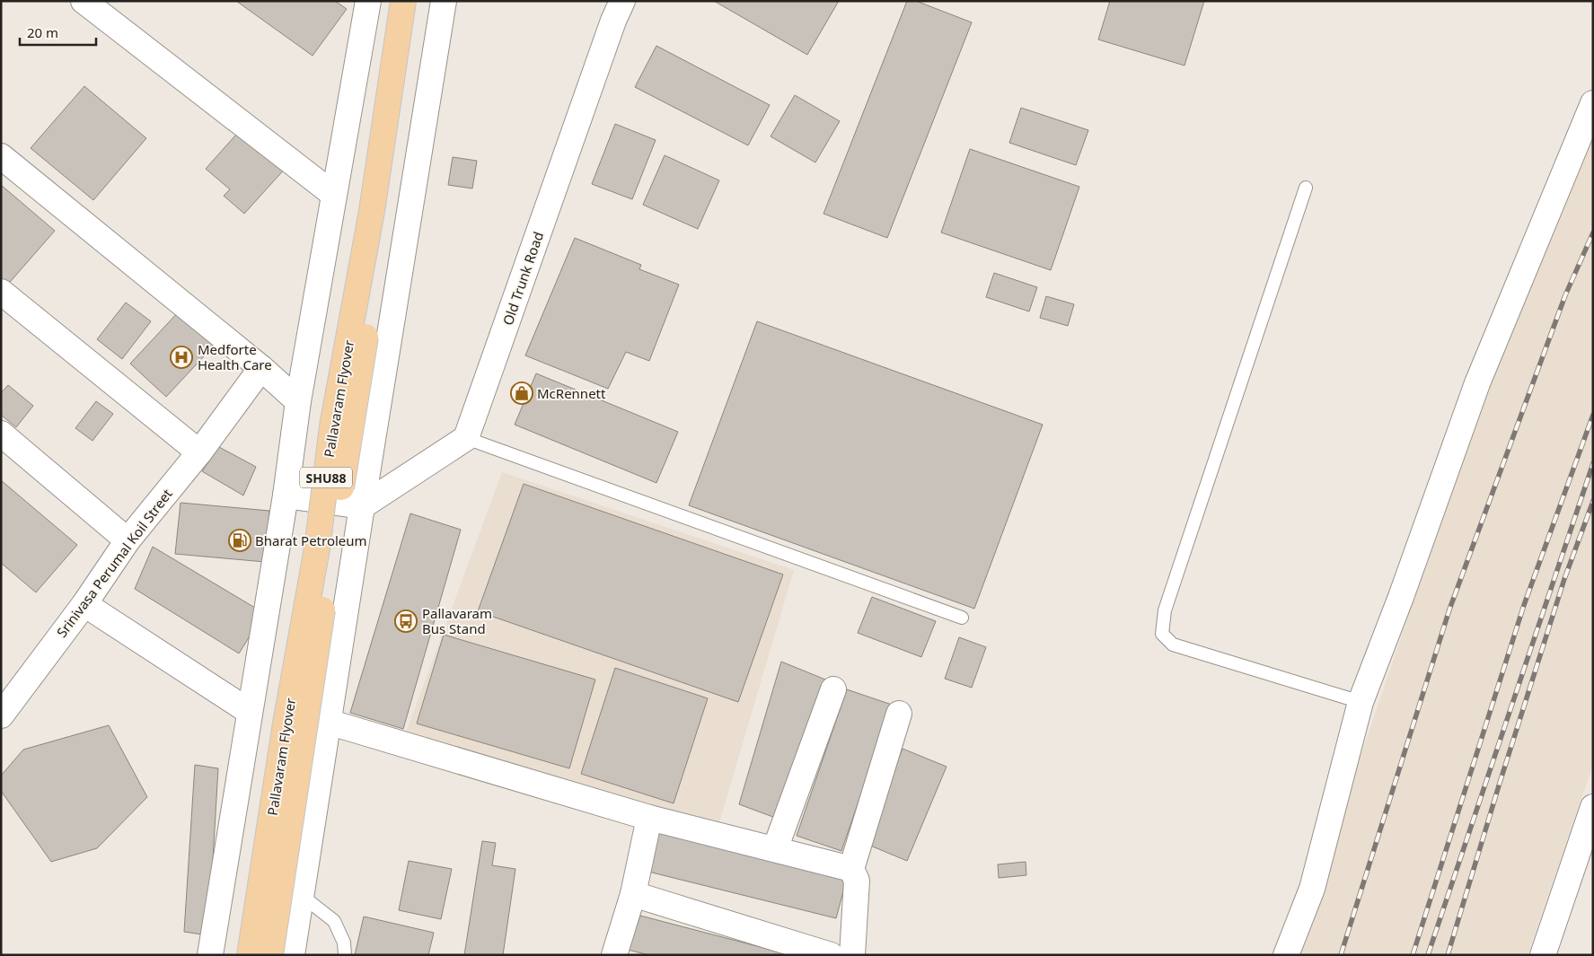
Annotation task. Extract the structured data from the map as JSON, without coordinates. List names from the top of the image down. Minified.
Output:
{"streets":{"main road":["Pallavaram Flyover","SHU88"],"street":["Old Trunk Road","Srinivasa Perumal Koil Street"]},"places":{"hospital":["Medforte Health Care"],"shop":["McRennett"],"fuel station":["Bharat Petroleum"],"bus stop":["Pallavaram Bus Stand"]},"scale_bar":"20 m"}
